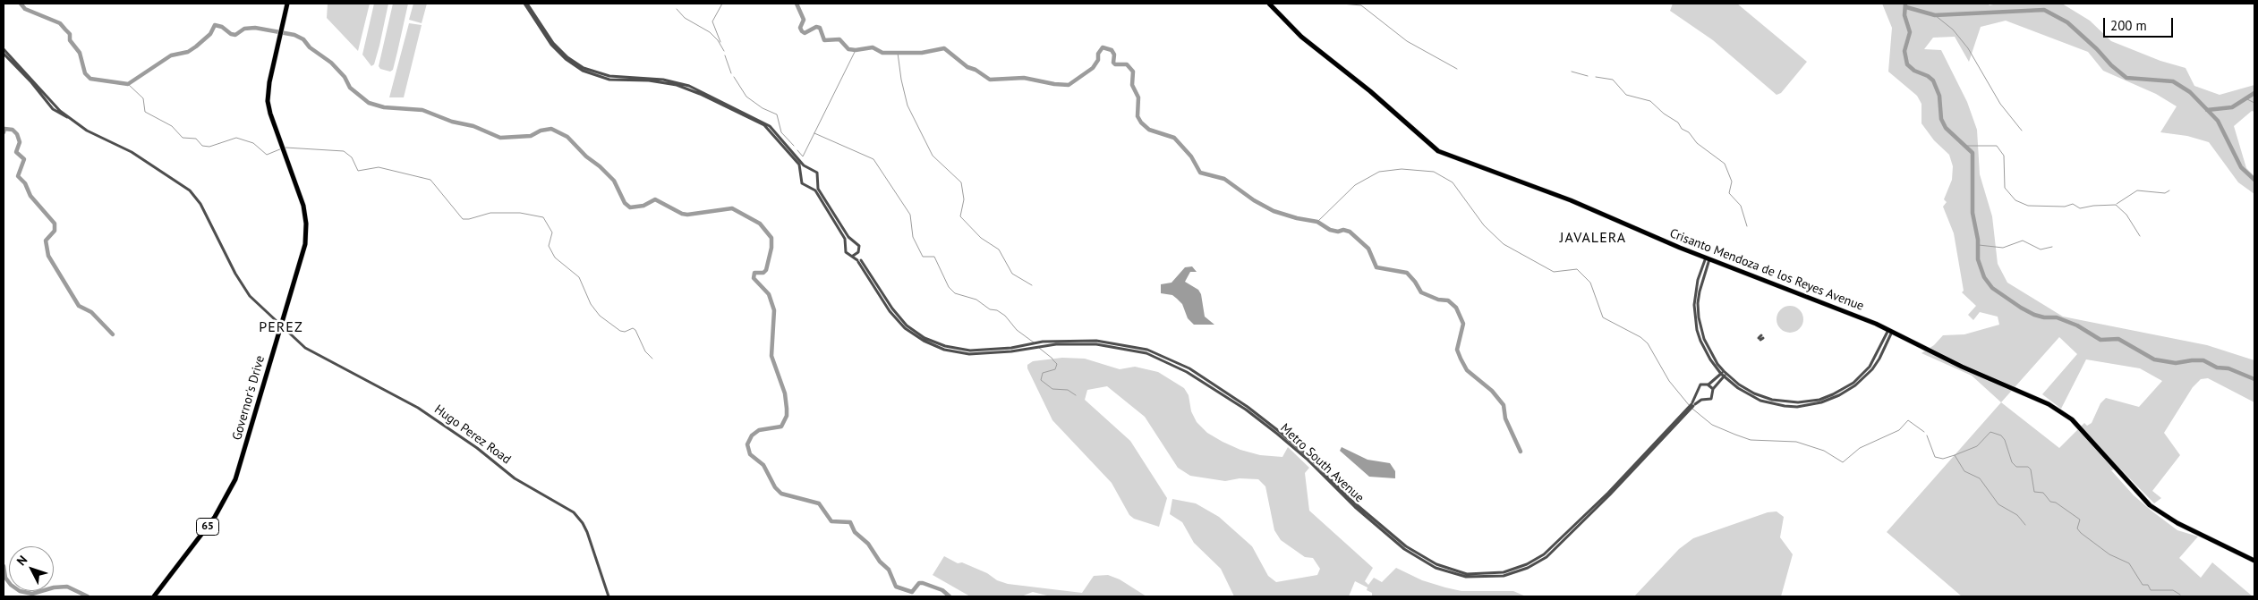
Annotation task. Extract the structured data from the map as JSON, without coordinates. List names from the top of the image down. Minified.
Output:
{"streets":{"main road":["Crisanto Mendoza de los Reyes Avenue","Governor's Drive","65"],"street":["Hugo Perez Road","Metro South Avenue"]},"crossings":[["Governor's Drive","Hugo Perez Road"]],"districts":["JAVALERA","PEREZ"],"scale_bar":"200 m","north":"top left"}
